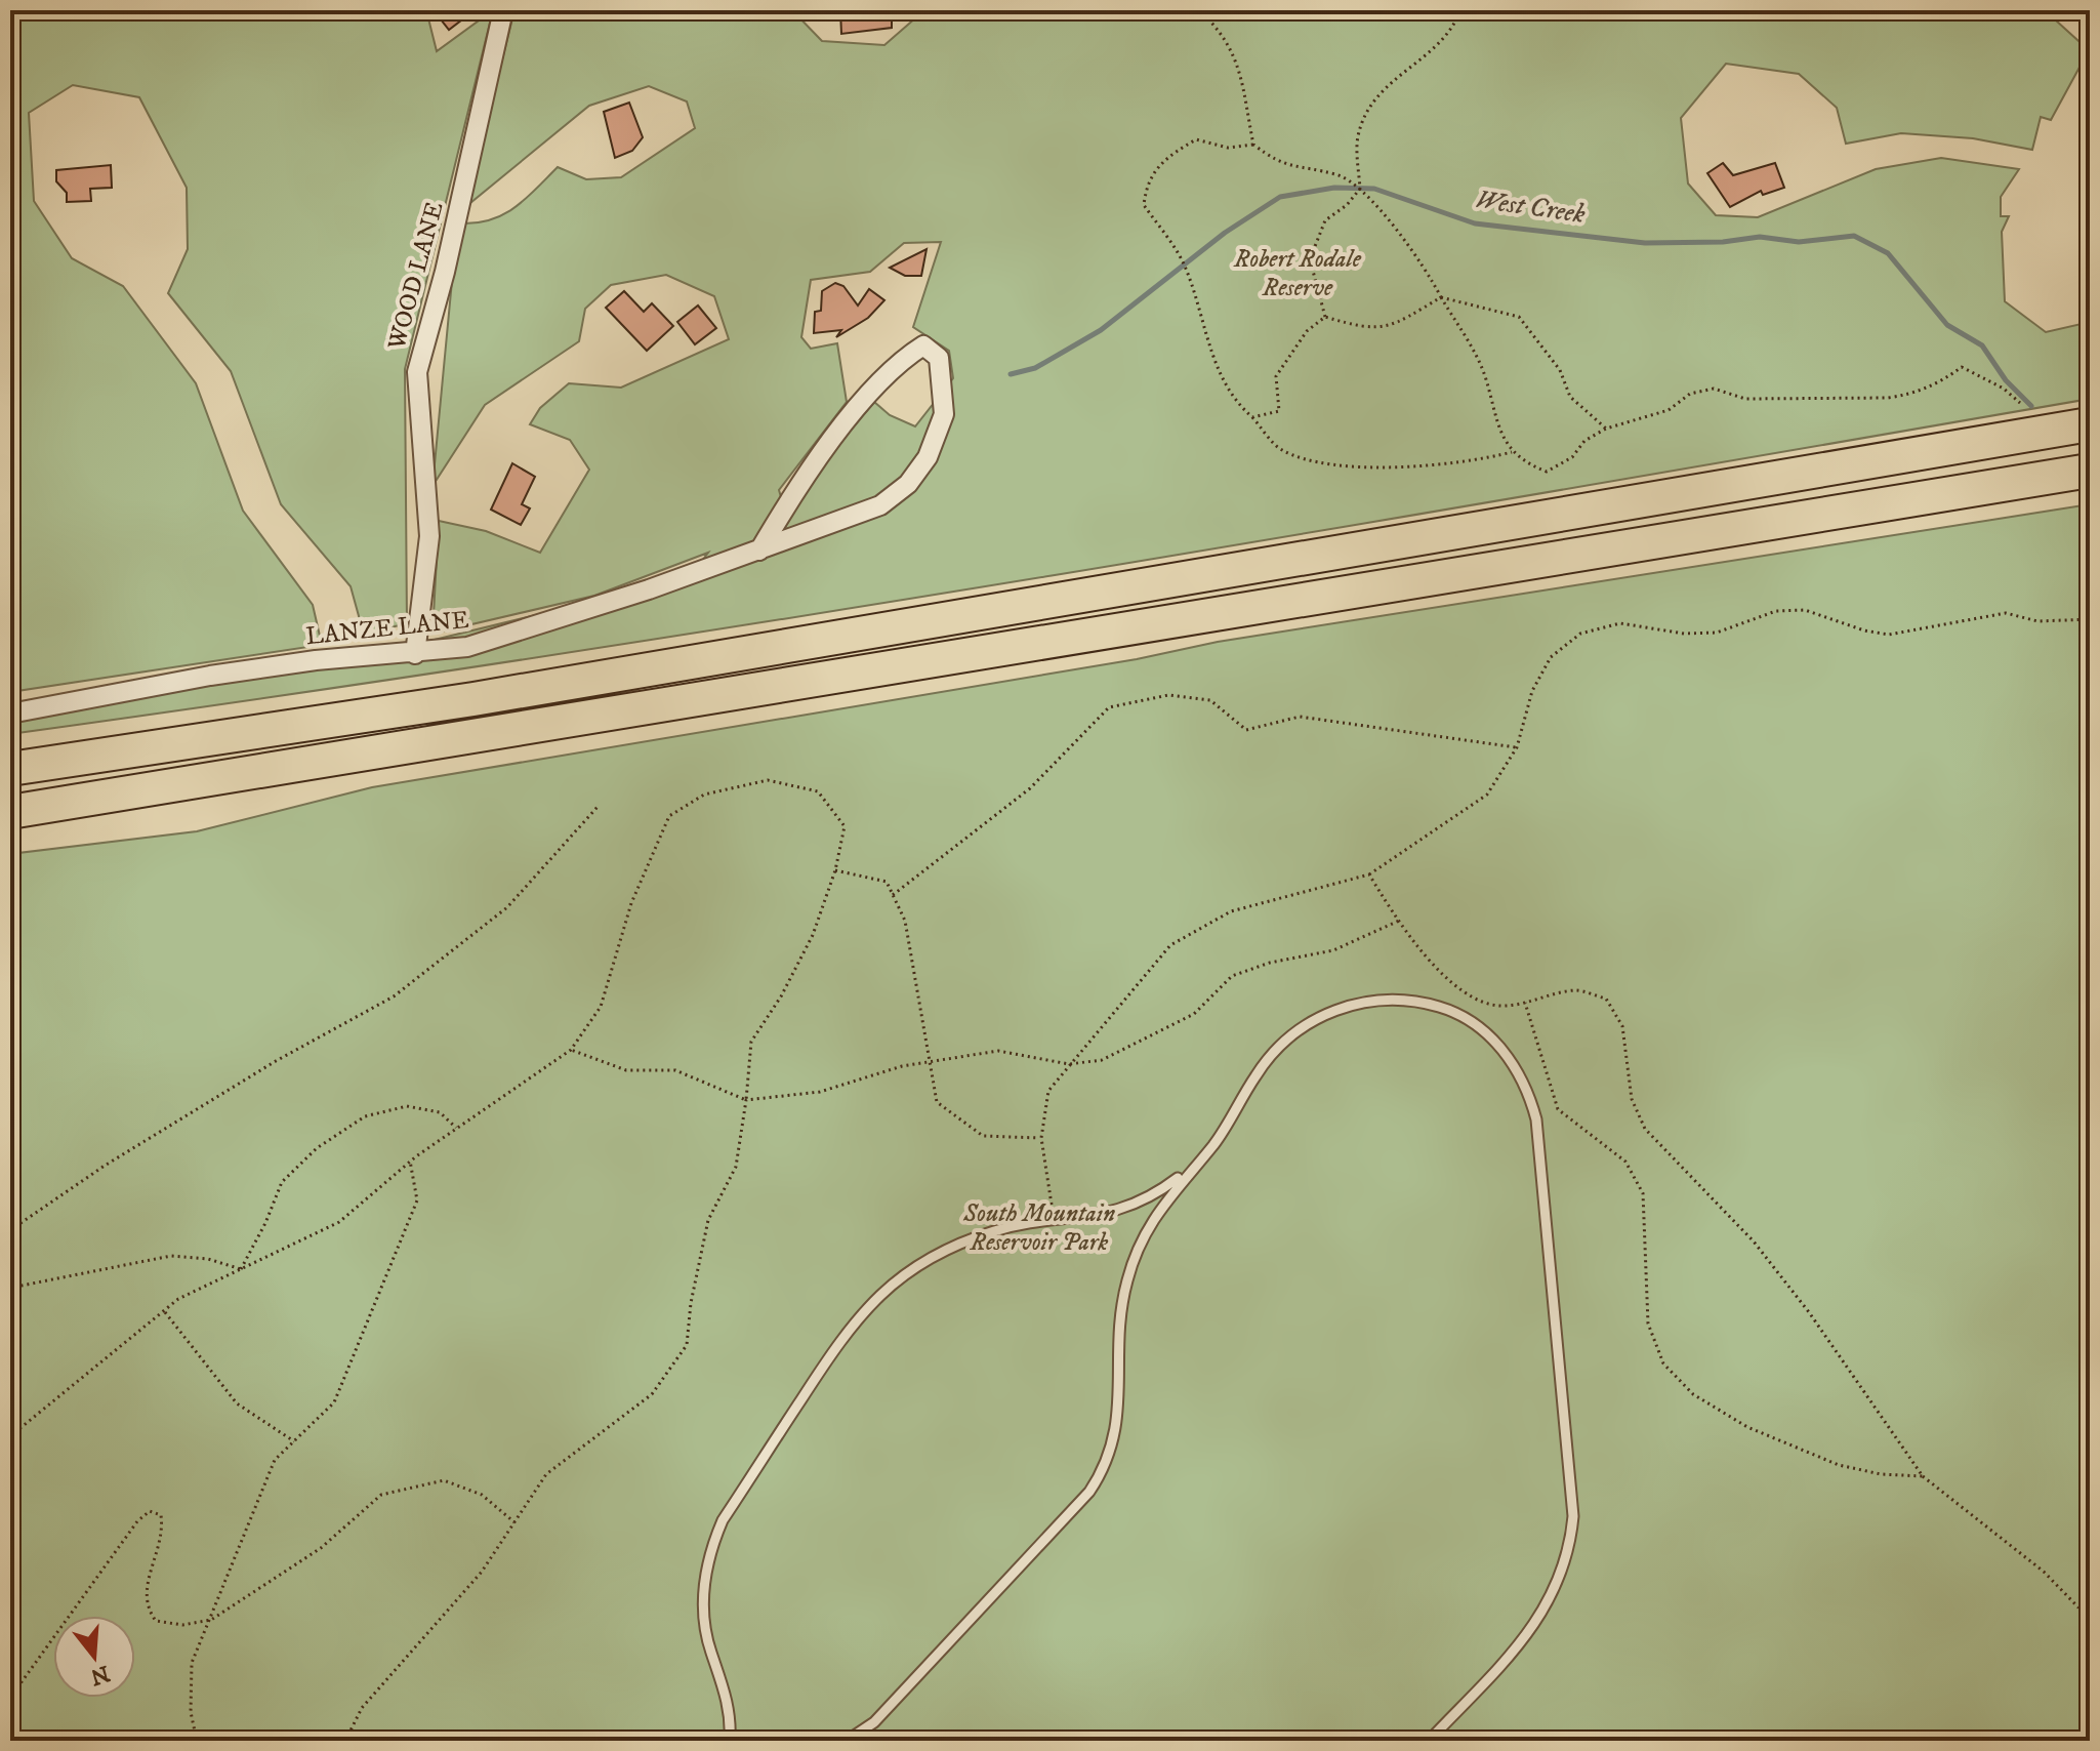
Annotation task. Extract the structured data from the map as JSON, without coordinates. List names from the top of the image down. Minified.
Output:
{"streets":{"street":["WOOD LANE","LANZE LANE"]},"crossings":[["WOOD LANE","LANZE LANE"]],"water":["West Creek"],"parks":["Robert Rodale Reserve","South Mountain Reservoir Park"],"north":"bottom"}
